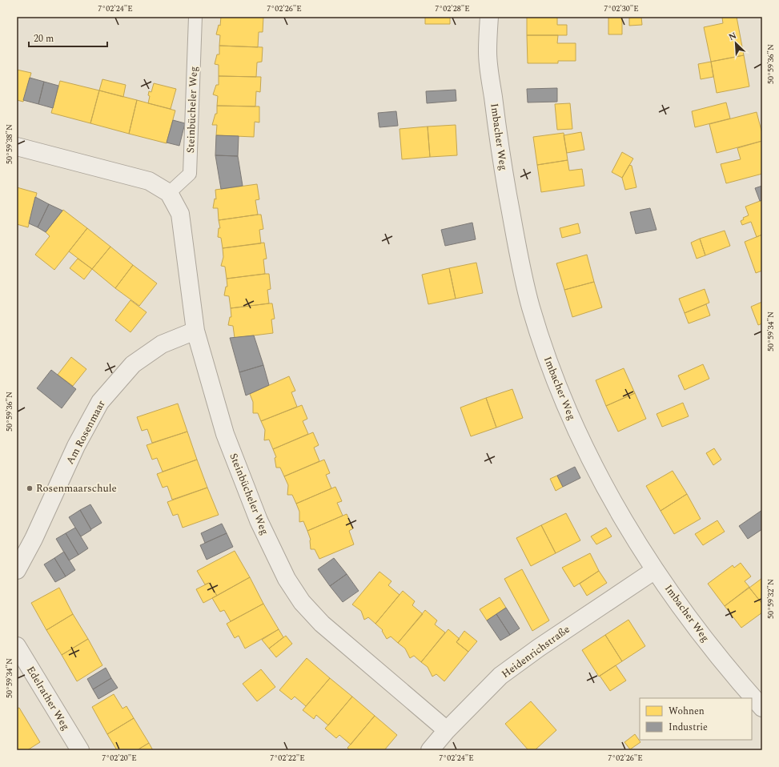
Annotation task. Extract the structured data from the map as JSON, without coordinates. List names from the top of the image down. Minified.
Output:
{"streets":{"street":["Steinbücheler Weg","Imbacher Weg","Am Rosenmaar","Heidenrichstraße","Edelrather Weg"]},"crossings":[["Steinbücheler Weg","Am Rosenmaar"],["Steinbücheler Weg","Heidenrichstraße"],["Imbacher Weg","Heidenrichstraße"]],"places":["Rosenmaarschule"],"legend":["Wohnen","Industrie"],"scale_bar":"20 m","north":"top left","coordinates":["7°02'24\"E","7°02'26\"E","7°02'28\"E","7°02'30\"E","50°59'36\"N","50°59'38\"N","50°59'34\"N","50°59'32\"N","7°02'20\"E","7°02'22\"E"]}
